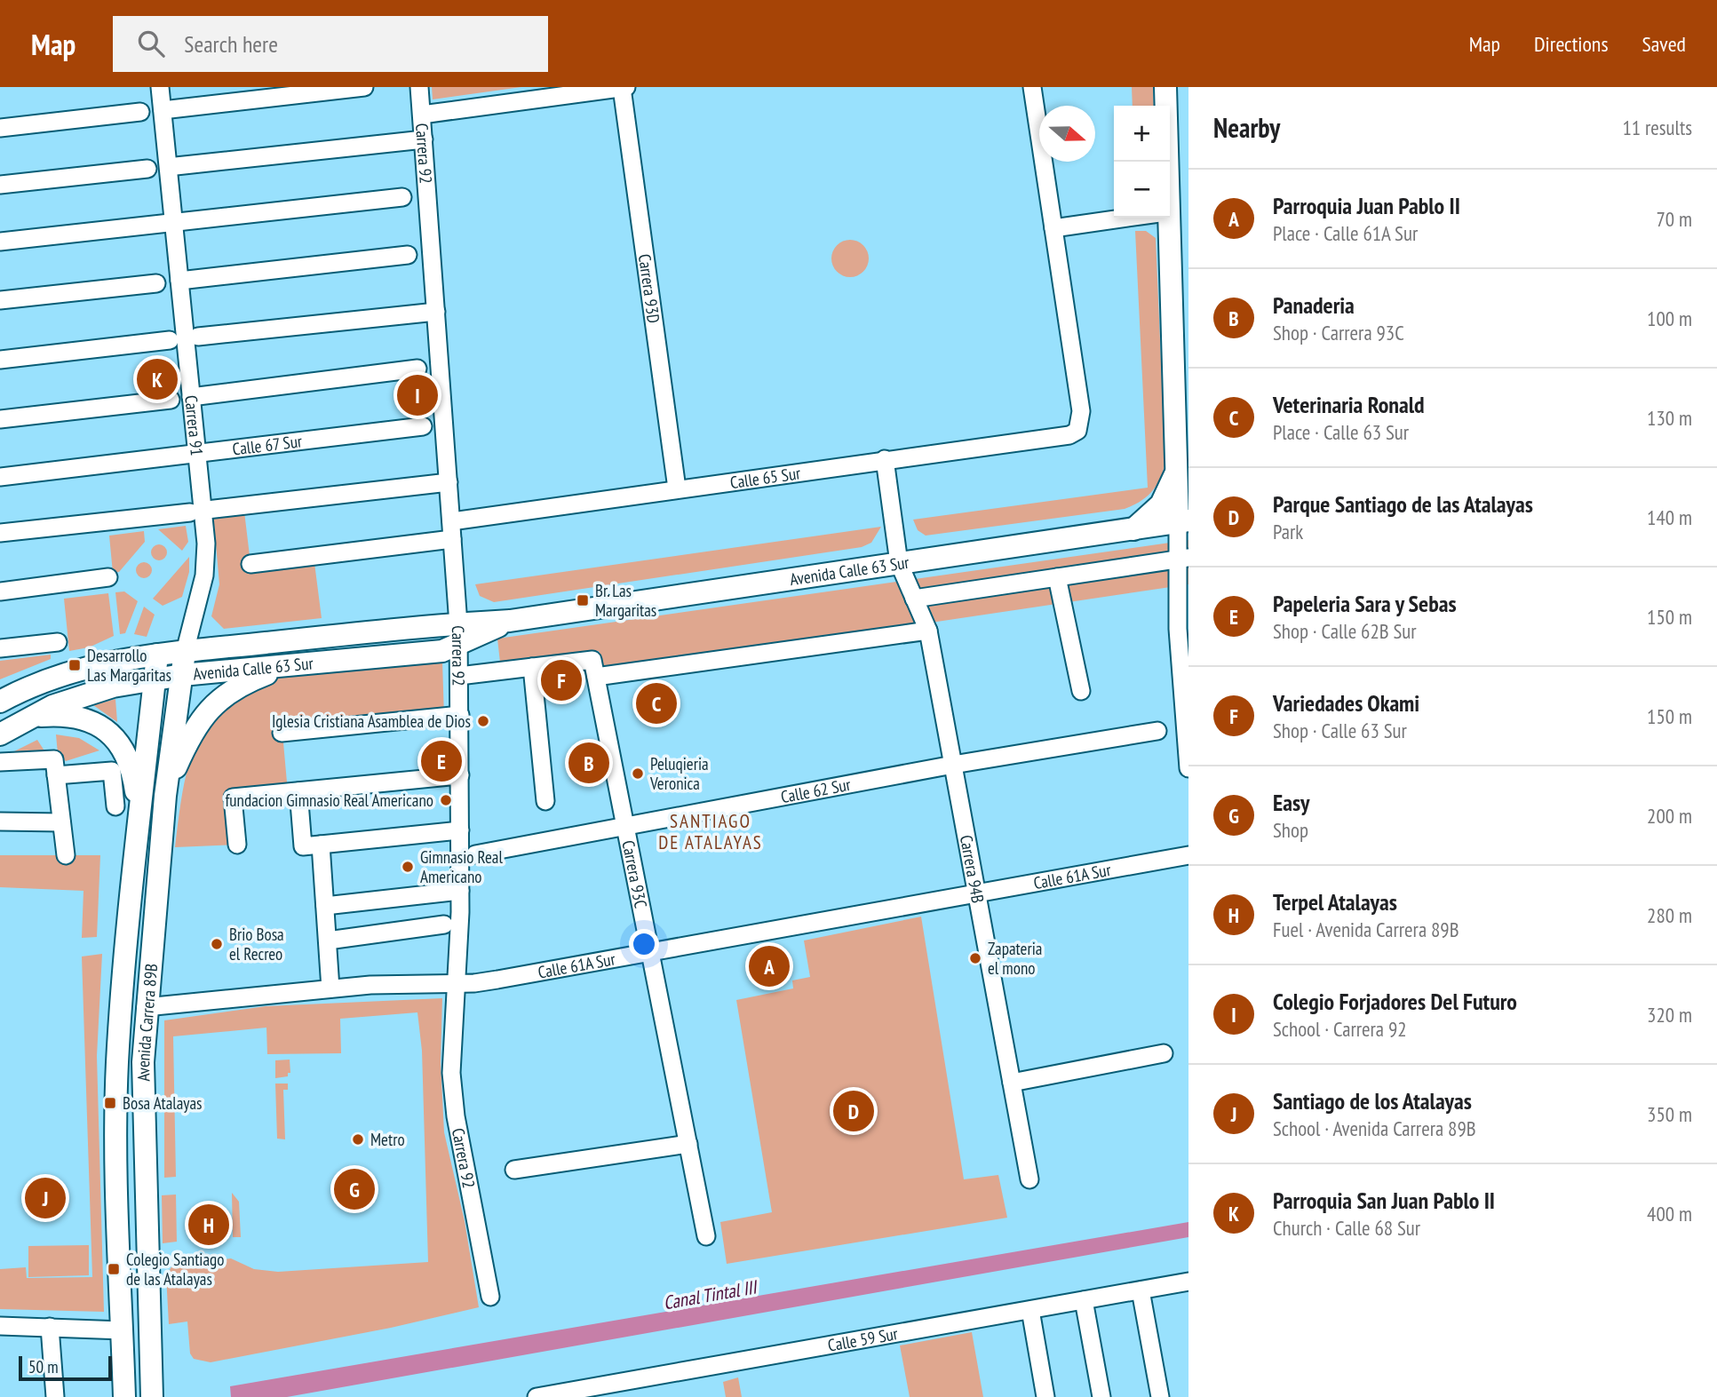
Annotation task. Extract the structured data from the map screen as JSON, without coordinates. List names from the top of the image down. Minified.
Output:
{"streets":{"main road":["Avenida Calle 63 Sur","Avenida Carrera 89B"],"street":["Carrera 92","Carrera 93D","Carrera 91","Calle 67 Sur","Calle 65 Sur","Calle 62 Sur","Carrera 94B","Carrera 93C","Calle 61A Sur","Calle 59 Sur"]},"crossings":[["Carrera 92","Calle 65 Sur"],["Carrera 92","Avenida Calle 63 Sur"],["Carrera 92","Calle 61A Sur"],["Carrera 93D","Calle 65 Sur"],["Carrera 91","Calle 67 Sur"],["Carrera 91","Avenida Calle 63 Sur"],["Carrera 91","Avenida Carrera 89B"],["Calle 65 Sur","Carrera 94B"],["Avenida Calle 63 Sur","Carrera 94B"],["Avenida Calle 63 Sur","Avenida Carrera 89B"],["Calle 62 Sur","Carrera 94B"],["Calle 62 Sur","Carrera 93C"],["Carrera 94B","Calle 61A Sur"],["Carrera 93C","Calle 61A Sur"],["Calle 61A Sur","Avenida Carrera 89B"]],"districts":["SANTIAGO DE ATALAYAS"],"water":["Canal Tintal III"],"places":{"transit":["Br. Las Margaritas","Desarrollo Las Margaritas","Bosa Atalayas","Colegio Santiago de las Atalayas"],"other":["Iglesia Cristiana Asamblea de Dios","Peluqieria Veronica","fundacion Gimnasio Real Americano","Gimnasio Real Americano","Brio Bosa el Recreo","Zapateria el mono","Metro"]},"scale_bar":"50 m","north":"right","page":{"header":"Map","search":"Search here","nav":["Map","Directions","Saved"],"heading":["Nearby","11 results"],"map_buttons":["+","−"],"list":[{"mark":"A","name":"Parroquia Juan Pablo II","note":"Place · Calle 61A Sur","value":"70 m"},{"mark":"B","name":"Panaderia","note":"Shop · Carrera 93C","value":"100 m"},{"mark":"C","name":"Veterinaria Ronald","note":"Place · Calle 63 Sur","value":"130 m"},{"mark":"D","name":"Parque Santiago de las Atalayas","note":"Park","value":"140 m"},{"mark":"E","name":"Papeleria Sara y Sebas","note":"Shop · Calle 62B Sur","value":"150 m"},{"mark":"F","name":"Variedades Okami","note":"Shop · Calle 63 Sur","value":"150 m"},{"mark":"G","name":"Easy","note":"Shop","value":"200 m"},{"mark":"H","name":"Terpel Atalayas","note":"Fuel · Avenida Carrera 89B","value":"280 m"},{"mark":"I","name":"Colegio Forjadores Del Futuro","note":"School · Carrera 92","value":"320 m"},{"mark":"J","name":"Santiago de los Atalayas","note":"School · Avenida Carrera 89B","value":"350 m"},{"mark":"K","name":"Parroquia San Juan Pablo II","note":"Church · Calle 68 Sur","value":"400 m"}],"pins":["K","I","F","C","E","B","A","D","G","J","H"],"scale":"50 m"}}
